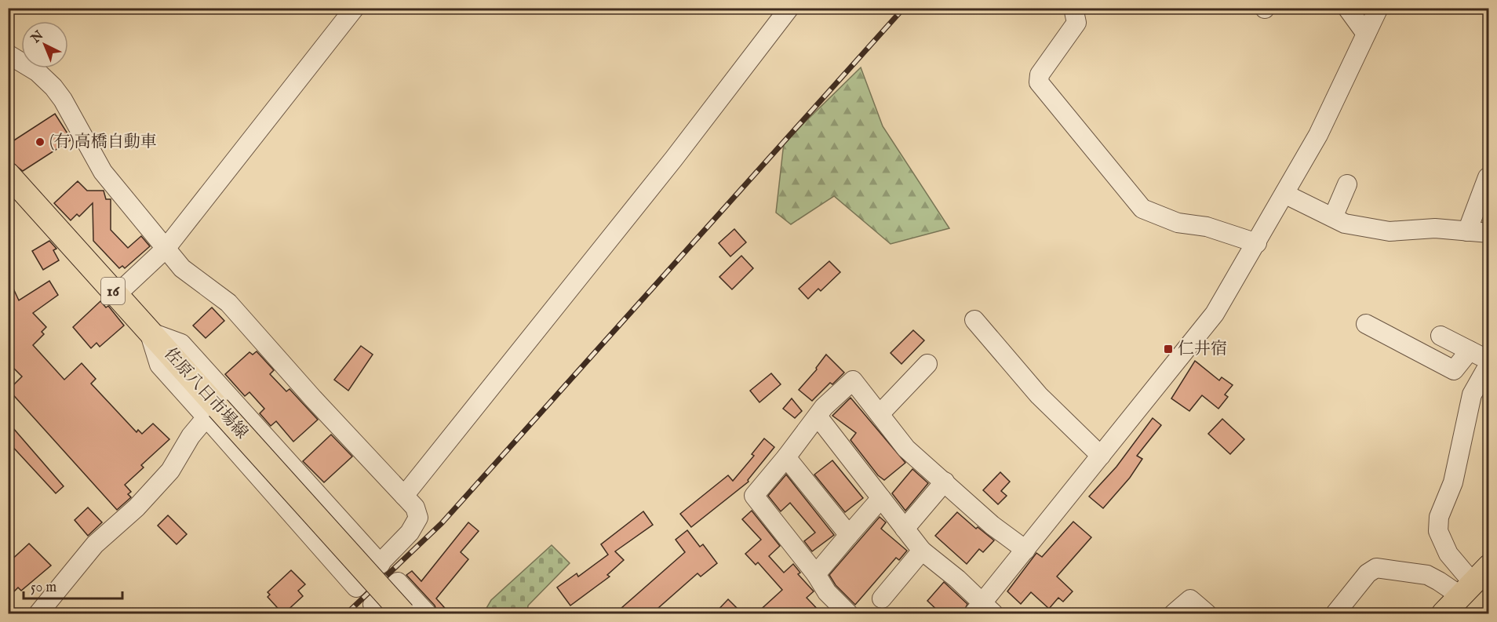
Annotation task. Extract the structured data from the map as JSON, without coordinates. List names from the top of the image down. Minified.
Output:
{"streets":{"main road":["16","佐原八日市場線"]},"places":{"other":["(有)高橋自動車"],"transit":["仁井宿"]},"scale_bar":"50 m","north":"top left"}
